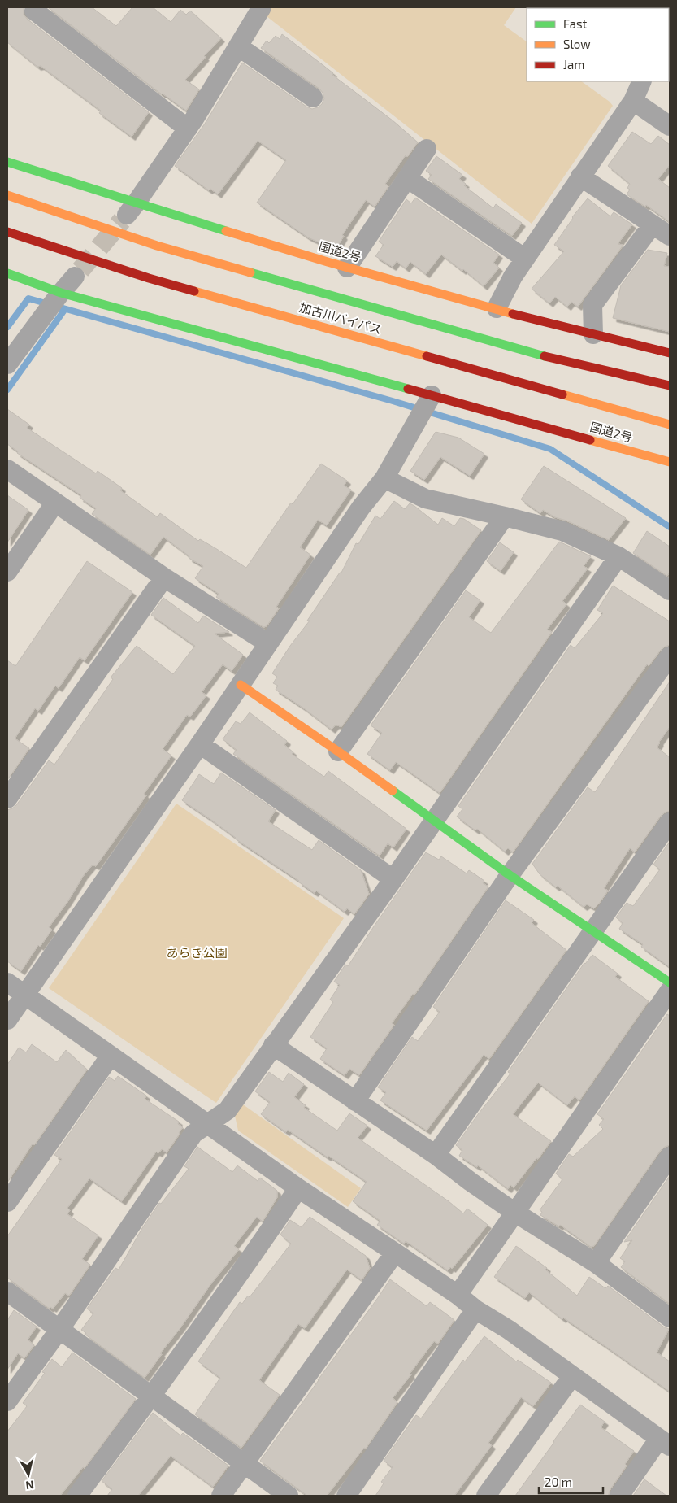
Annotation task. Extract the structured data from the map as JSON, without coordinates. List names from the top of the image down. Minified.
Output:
{"streets":{"main road":["国道2号","加古川バイパス"]},"parks":["あらき公園"],"legend":["Fast","Slow","Jam"],"scale_bar":"20 m","north":"bottom"}
